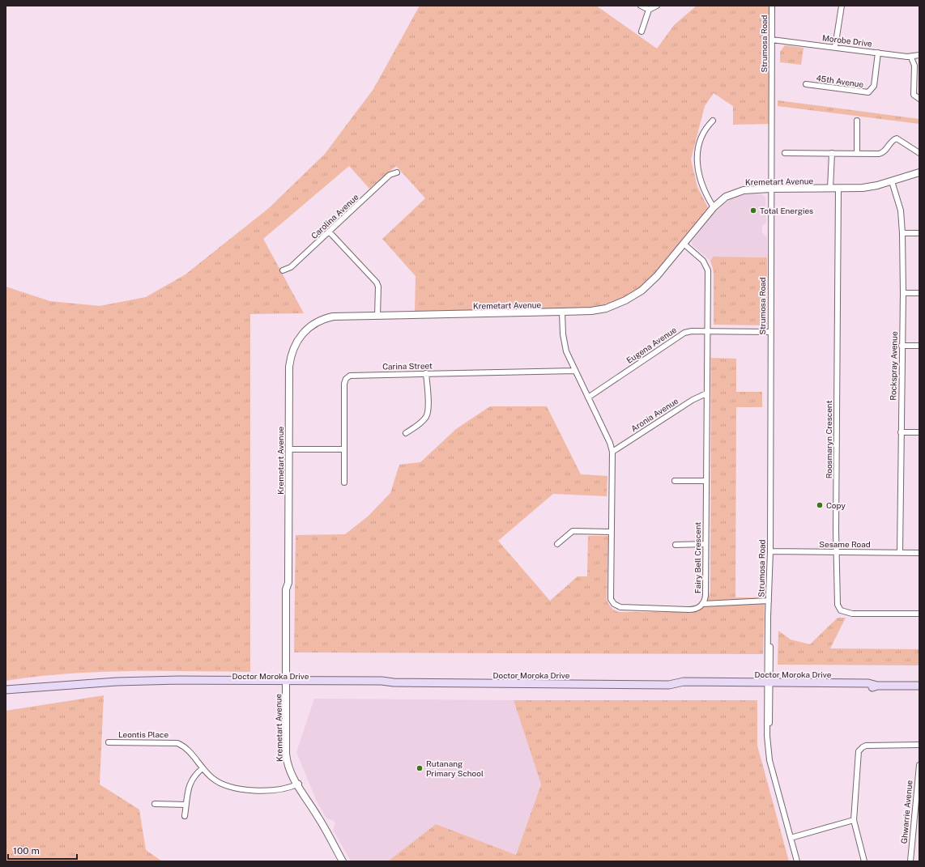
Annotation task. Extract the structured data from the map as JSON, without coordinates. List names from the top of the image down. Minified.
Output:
{"streets":{"main road":["Doctor Moroka Drive"],"street":["Morobe Drive","Strumosa Road","45th Avenue","Kremetart Avenue","Carolina Avenue","Eugena Avenue","Carina Street","Rockspray Avenue","Aronia Avenue","Roosmaryn Crescent","Sesame Road","Fairy Bell Crescent","Leontis Place","Ghwarrie Avenue"]},"crossings":[["Morobe Drive","Strumosa Road"],["Morobe Drive","45th Avenue"],["Strumosa Road","Kremetart Avenue"],["Strumosa Road","Eugena Avenue"],["Strumosa Road","Sesame Road"],["Strumosa Road","Doctor Moroka Drive"],["Kremetart Avenue","Rockspray Avenue"],["Kremetart Avenue","Roosmaryn Crescent"],["Kremetart Avenue","Fairy Bell Crescent"],["Kremetart Avenue","Doctor Moroka Drive"],["Kremetart Avenue","Leontis Place"],["Eugena Avenue","Fairy Bell Crescent"],["Carina Street","Fairy Bell Crescent"],["Rockspray Avenue","Sesame Road"],["Aronia Avenue","Fairy Bell Crescent"],["Roosmaryn Crescent","Sesame Road"]],"places":["Total Energies","Copy","Rutanang Primary School"],"scale_bar":"100 m"}
